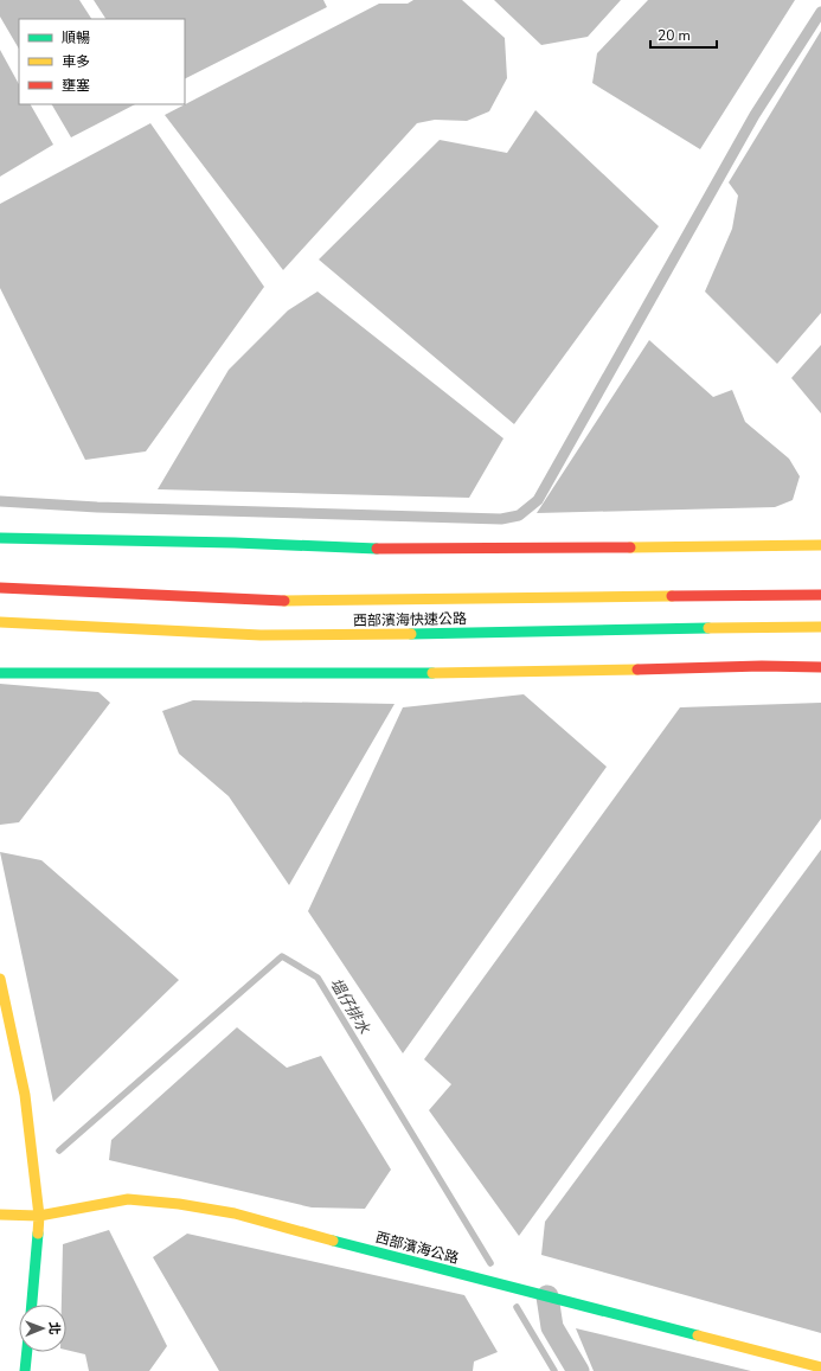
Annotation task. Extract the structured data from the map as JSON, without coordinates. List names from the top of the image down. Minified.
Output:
{"streets":{"main road":["西部濱海快速公路","西部濱海公路"]},"water":["塭仔排水"],"legend":["順暢","車多","壅塞"],"scale_bar":"20 m","north":"right"}
